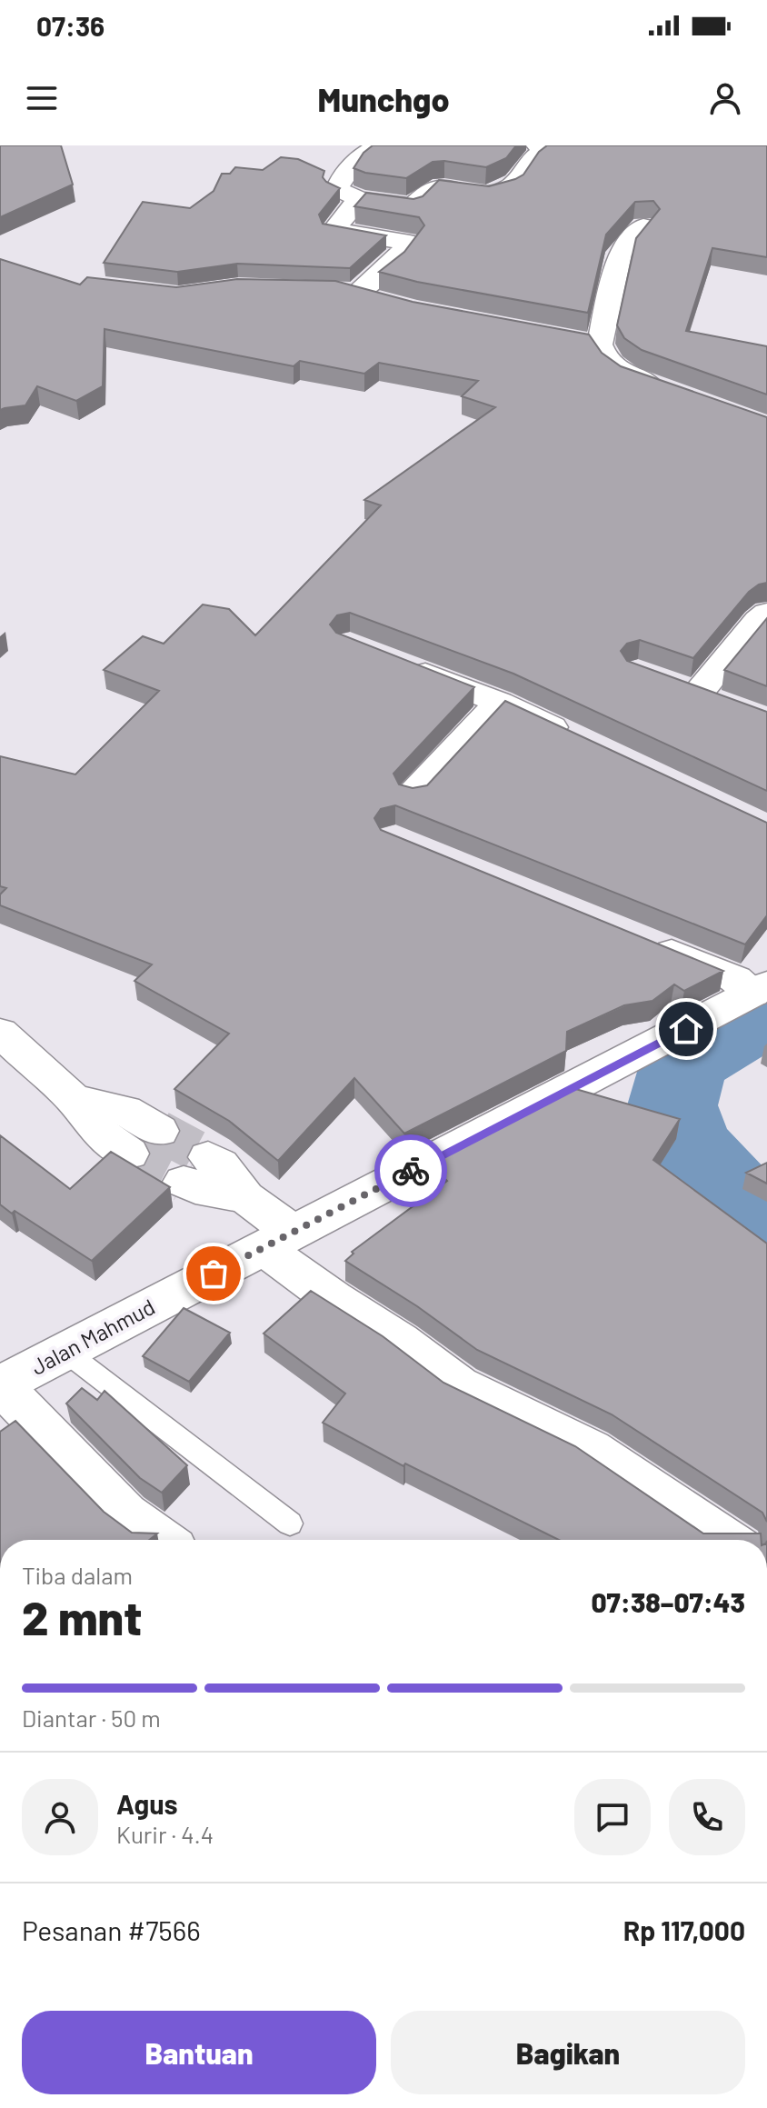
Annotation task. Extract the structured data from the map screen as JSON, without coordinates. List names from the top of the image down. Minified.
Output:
{"streets":{"street":["Jalan Mahmud"]},"page":{"status":"07:36","header":"Munchgo","heading":["2 mnt","Tiba dalam","07:38–07:43"],"panel":["Agus","Kurir · 4.4","Pesanan #7566","Rp 117,000"],"bar":"Diantar · 50 m","buttons":["Bantuan","Bagikan"]}}
